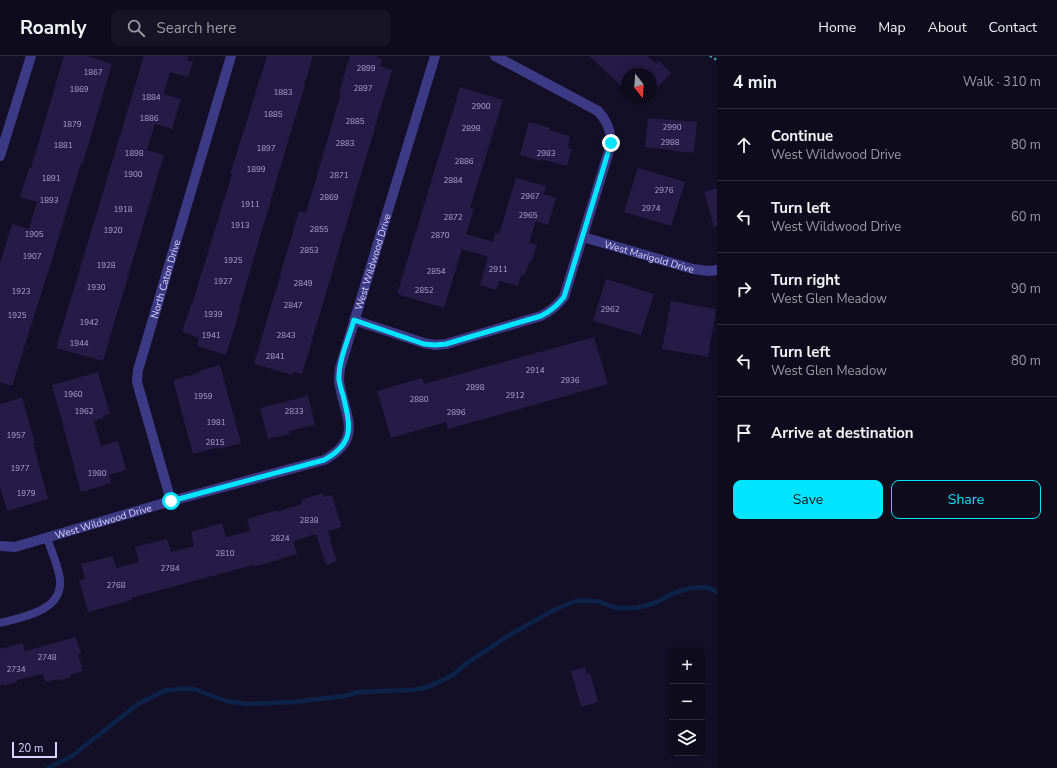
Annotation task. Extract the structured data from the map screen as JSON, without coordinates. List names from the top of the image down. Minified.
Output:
{"streets":{"street":["West Marigold Drive","West Wildwood Drive","North Caton Drive"]},"crossings":[["West Wildwood Drive","North Caton Drive"]],"house_numbers":["2899","1867","2897","1869","1883","1884","2900","1885","1886","2885","1879","2990","2898","2988","2883","1881","1897","1898","2983","2886","1899","1900","2871","1891","2884","2976","2967","2869","1893","1911","2974","1918","2965","2872","1913","2855","1920","1905","2870","2853","1907","1925","1928","2911","2854","1927","2849","1930","2852","1923","2847","2962","1939","1925","1942","1941","2843","1944","2841","2914","2936","2898","1960","2912","1959","2880","1962","2833","2896","1981","1957","2815","1977","1980","1979","2838","2824","2810","2784","2768","2748","2734"],"scale_bar":"20 m","north":"bottom","page":{"header":"Roamly","search":"Search here","nav":["Home","Map","About","Contact"],"heading":["4 min","Walk · 310 m"],"list":[["Continue","West Wildwood Drive","80 m"],["Turn left","West Wildwood Drive","60 m"],["Turn right","West Glen Meadow","90 m"],["Turn left","West Glen Meadow","80 m"],"Arrive at destination"],"buttons":["Save","Share"],"map_buttons":["+","−"],"scale":"20 m"}}
